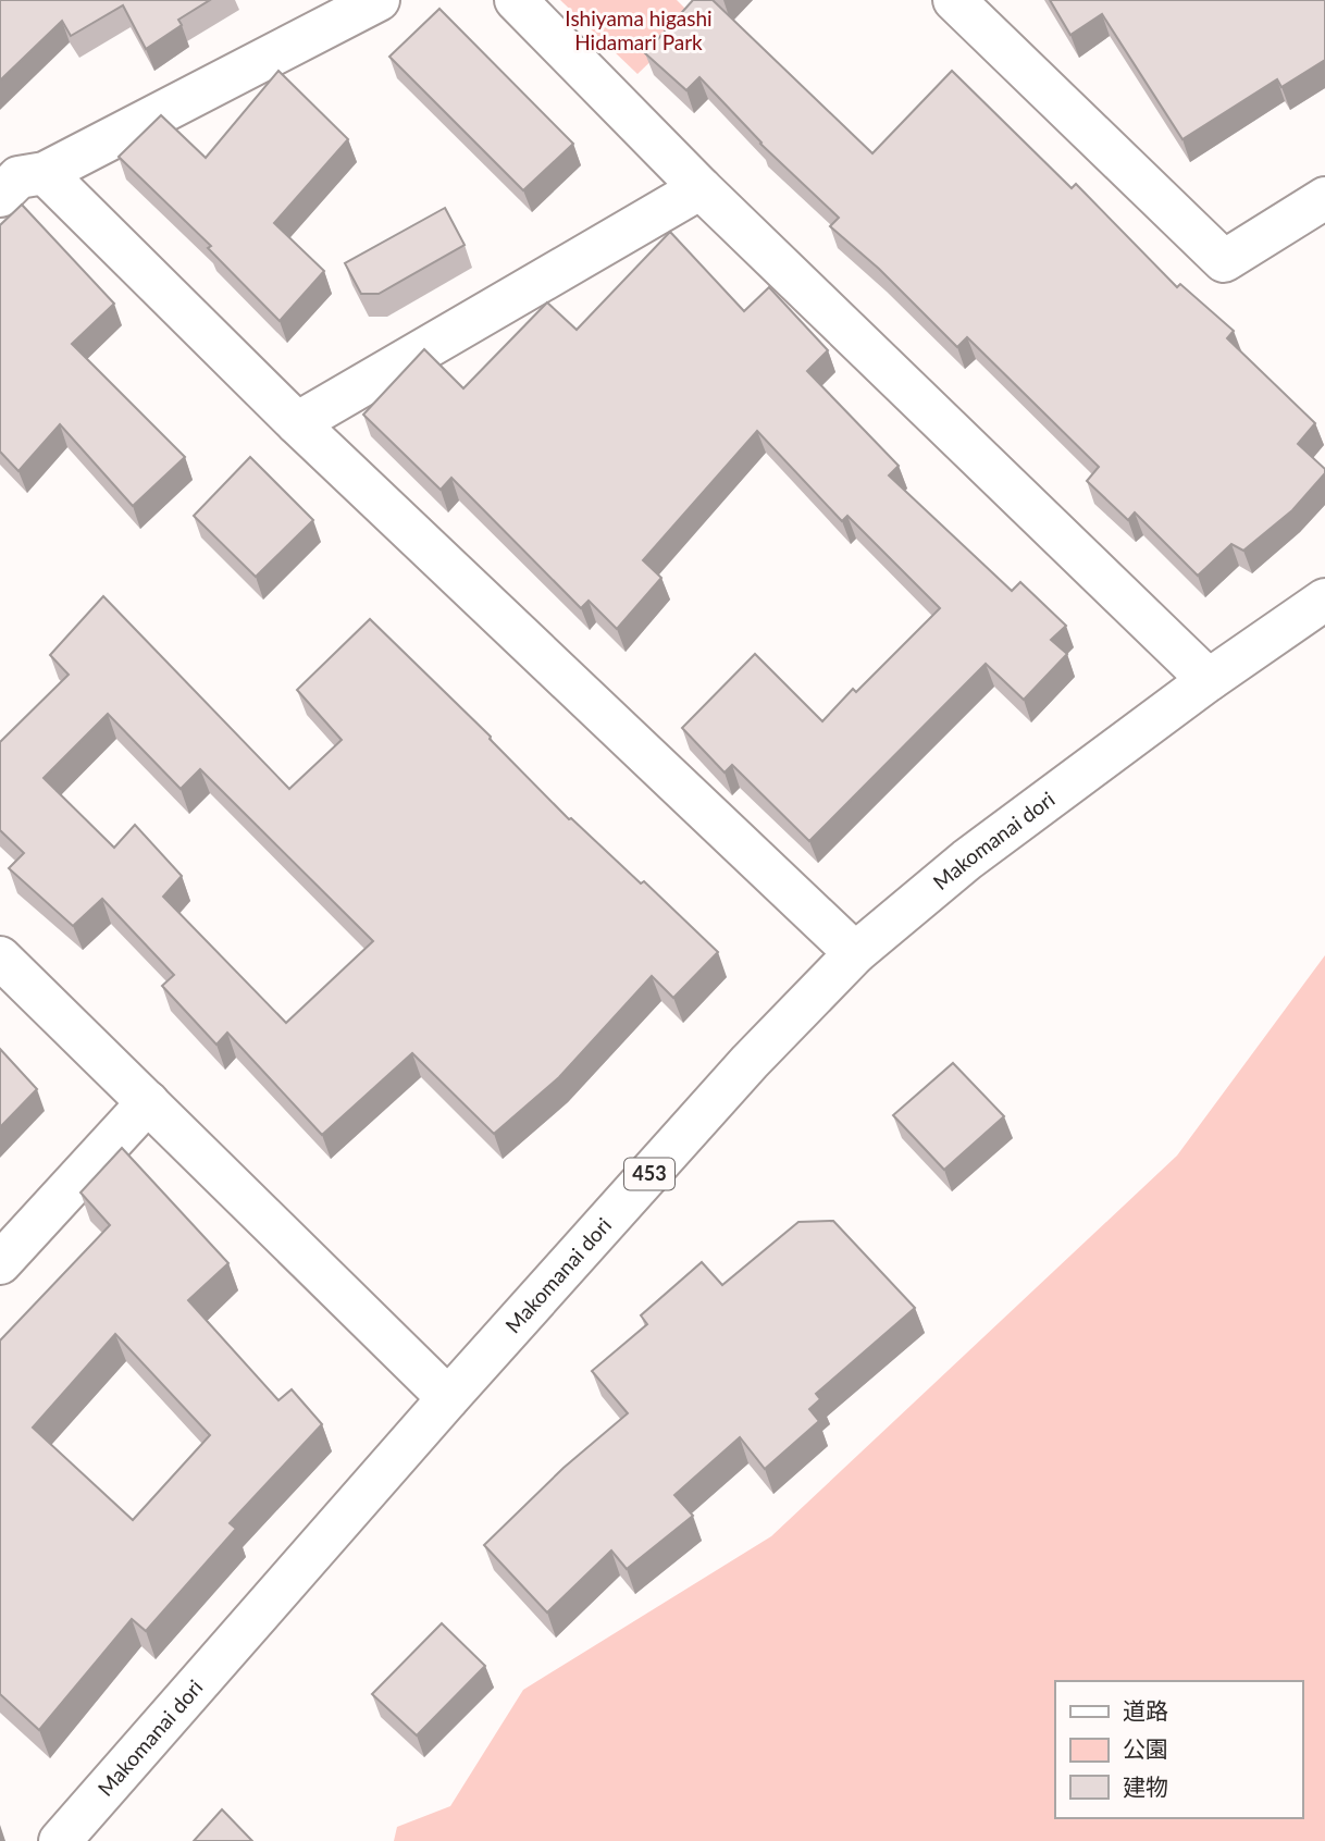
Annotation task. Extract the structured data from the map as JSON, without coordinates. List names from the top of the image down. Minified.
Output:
{"streets":{"main road":["Makomanai dori","453"]},"parks":["Ishiyama higashi Hidamari Park"],"legend":["道路","公園","建物"]}
